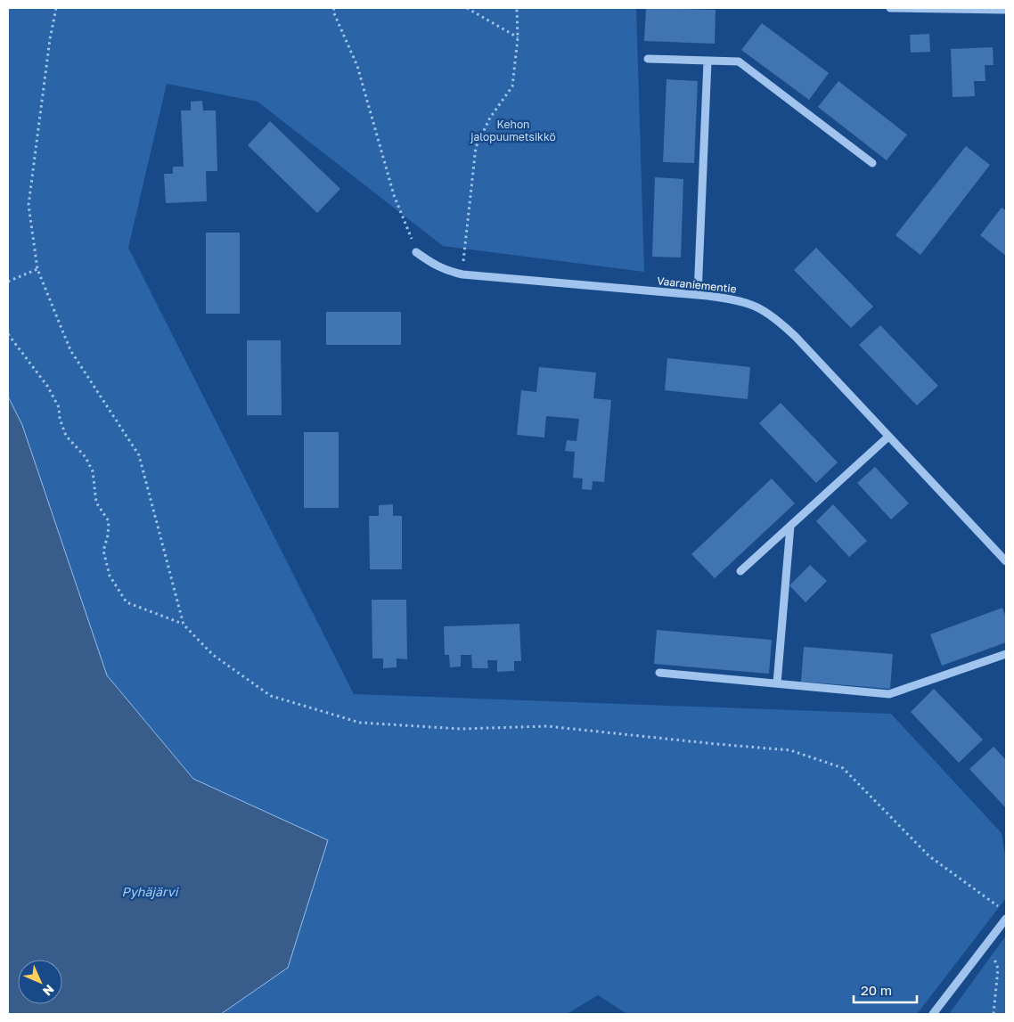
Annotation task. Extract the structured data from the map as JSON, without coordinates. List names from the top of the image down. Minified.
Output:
{"streets":{"street":["Vaaraniementie"]},"water":["Pyhäjärvi"],"parks":["Kehon jalopuumetsikkö"],"scale_bar":"20 m","north":"bottom right"}
